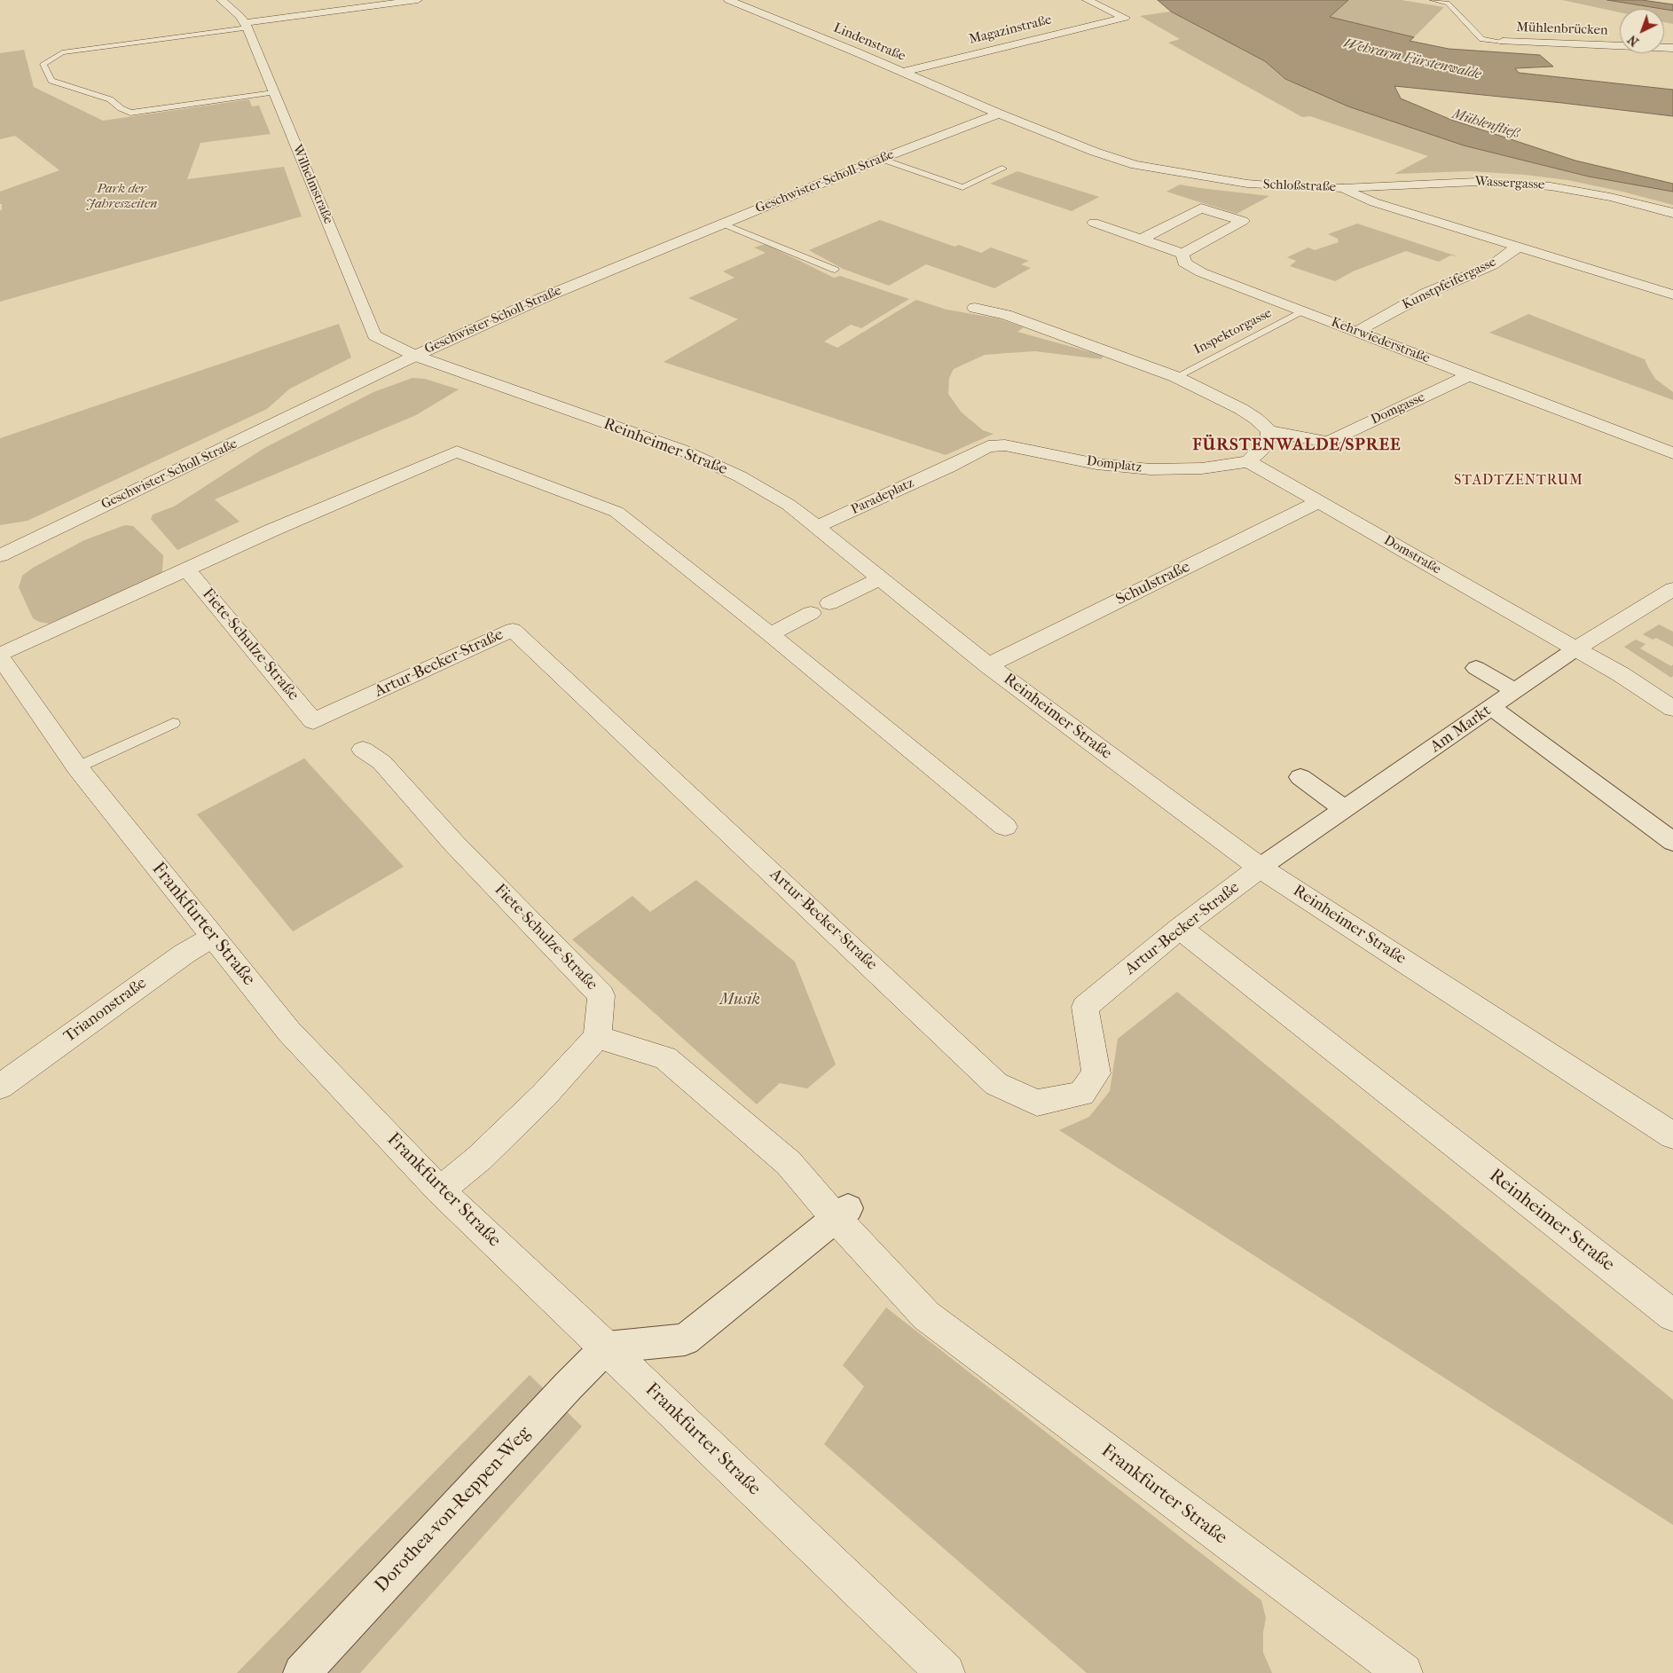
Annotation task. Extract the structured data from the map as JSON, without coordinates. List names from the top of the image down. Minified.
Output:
{"streets":{"street":["Mühlenbrücken","Magazinstraße","Lindenstraße","Geschwister-Scholl-Straße","Wassergasse","Wilhelmstraße","Schloßstraße","Kunstpfeifergasse","Kehrwiederstraße","Domgasse","Reinheimer Straße","Domplatz","Paradeplatz","Domstraße","Schulstraße","Fiete-Schulze-Straße","Artur-Becker-Straße","Am Markt","Frankfurter Straße","Trianonstraße","Dorothea-von-Reppen-Weg"],"lane":["Inspektorgasse"]},"crossings":[["Magazinstraße","Lindenstraße"],["Lindenstraße","Geschwister-Scholl-Straße"],["Lindenstraße","Schloßstraße"],["Geschwister-Scholl-Straße","Wilhelmstraße"],["Geschwister-Scholl-Straße","Schloßstraße"],["Geschwister-Scholl-Straße","Reinheimer Straße"],["Wassergasse","Schloßstraße"],["Wilhelmstraße","Reinheimer Straße"],["Schloßstraße","Kunstpfeifergasse"],["Kunstpfeifergasse","Kehrwiederstraße"],["Inspektorgasse","Kehrwiederstraße"],["Kehrwiederstraße","Domgasse"],["Reinheimer Straße","Paradeplatz"],["Reinheimer Straße","Schulstraße"],["Reinheimer Straße","Artur-Becker-Straße"],["Reinheimer Straße","Am Markt"],["Domplatz","Paradeplatz"],["Domplatz","Domstraße"],["Domstraße","Schulstraße"],["Domstraße","Am Markt"],["Fiete-Schulze-Straße","Artur-Becker-Straße"],["Fiete-Schulze-Straße","Frankfurter Straße"],["Artur-Becker-Straße","Am Markt"],["Frankfurter Straße","Trianonstraße"],["Frankfurter Straße","Dorothea-von-Reppen-Weg"]],"districts":["FÜRSTENWALDE/SPREE","STADTZENTRUM"],"water":["Wehrarm Fürstenwalde","Mühlenfließ"],"parks":["Park der Jahreszeiten","Musik"],"north":"bottom left"}
